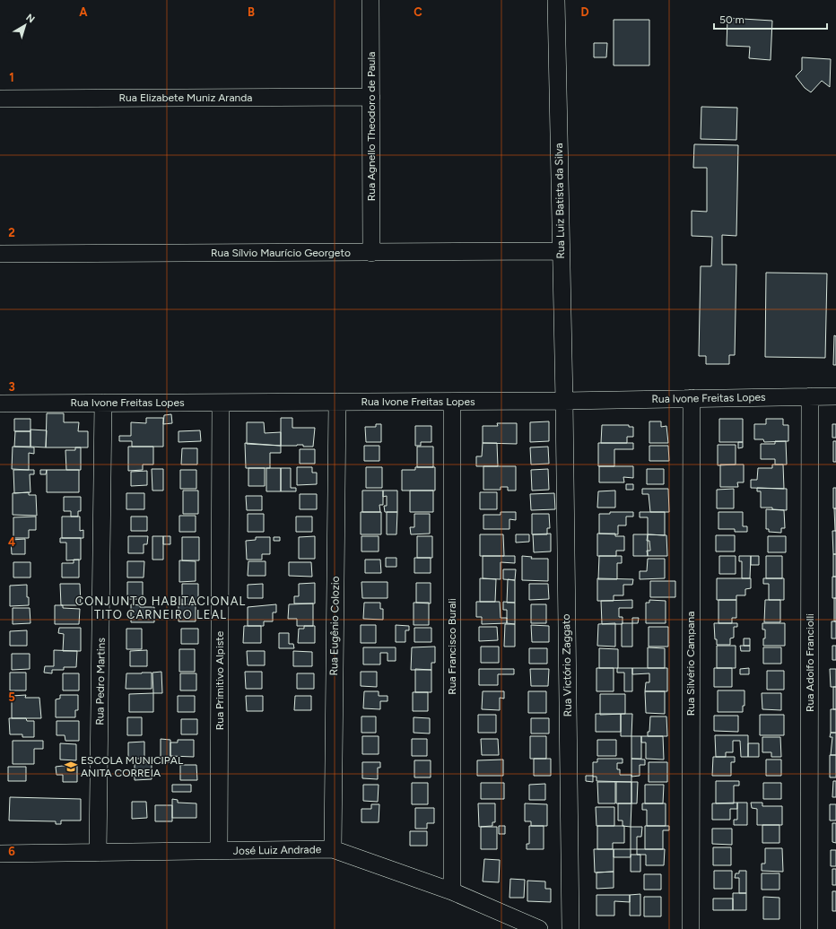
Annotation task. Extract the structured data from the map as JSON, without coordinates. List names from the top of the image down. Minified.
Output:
{"streets":{"street":["Rua Elizabete Muniz Aranda","Rua Agnello Theodoro de Paula","Rua Luiz Batista da Silva","Rua Sílvio Maurício Georgeto","Rua Ivone Freitas Lopes","Rua Eugênio Colozio","Rua Francisco Burali","Rua Adolfo Franciolli","Rua Silvério Campana","Rua Victório Zaggato","Rua Primitivo Alpiste","Rua Pedro Martins","José Luiz Andrade"]},"crossings":[["Rua Elizabete Muniz Aranda","Rua Agnello Theodoro de Paula"],["Rua Agnello Theodoro de Paula","Rua Sílvio Maurício Georgeto"],["Rua Luiz Batista da Silva","Rua Sílvio Maurício Georgeto"],["Rua Luiz Batista da Silva","Rua Ivone Freitas Lopes"],["Rua Luiz Batista da Silva","Rua Victório Zaggato"],["Rua Ivone Freitas Lopes","Rua Eugênio Colozio"],["Rua Ivone Freitas Lopes","Rua Francisco Burali"],["Rua Ivone Freitas Lopes","Rua Adolfo Franciolli"],["Rua Ivone Freitas Lopes","Rua Silvério Campana"],["Rua Ivone Freitas Lopes","Rua Victório Zaggato"],["Rua Ivone Freitas Lopes","Rua Primitivo Alpiste"],["Rua Ivone Freitas Lopes","Rua Pedro Martins"],["Rua Eugênio Colozio","José Luiz Andrade"],["Rua Francisco Burali","José Luiz Andrade"],["Rua Primitivo Alpiste","José Luiz Andrade"],["Rua Pedro Martins","José Luiz Andrade"]],"districts":["CONJUNTO HABITACIONAL TITO CARNEIRO LEAL"],"places":{"school or university":["ESCOLA MUNICIPAL ANITA CORREIA"]},"scale_bar":"50 m","north":"top right","grid":{"columns":["A","B","C","D"],"rows":["1","2","3","4","5","6"]}}
